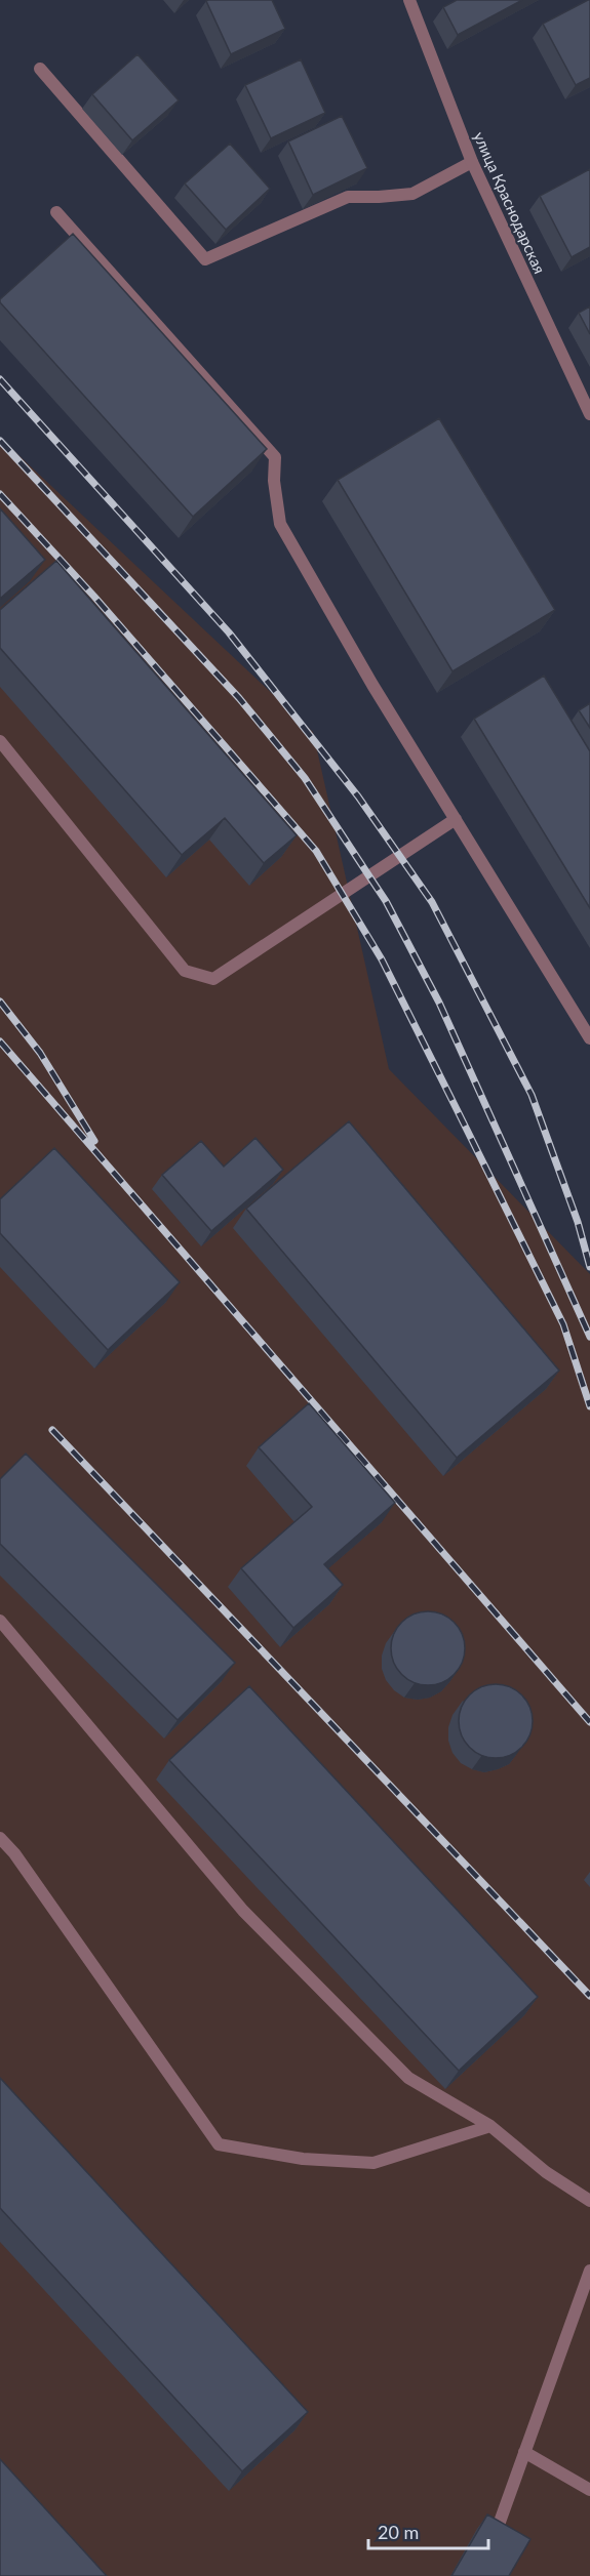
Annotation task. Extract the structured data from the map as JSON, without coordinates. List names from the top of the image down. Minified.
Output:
{"streets":{"street":["улица Краснодарская"]},"scale_bar":"20 m"}
